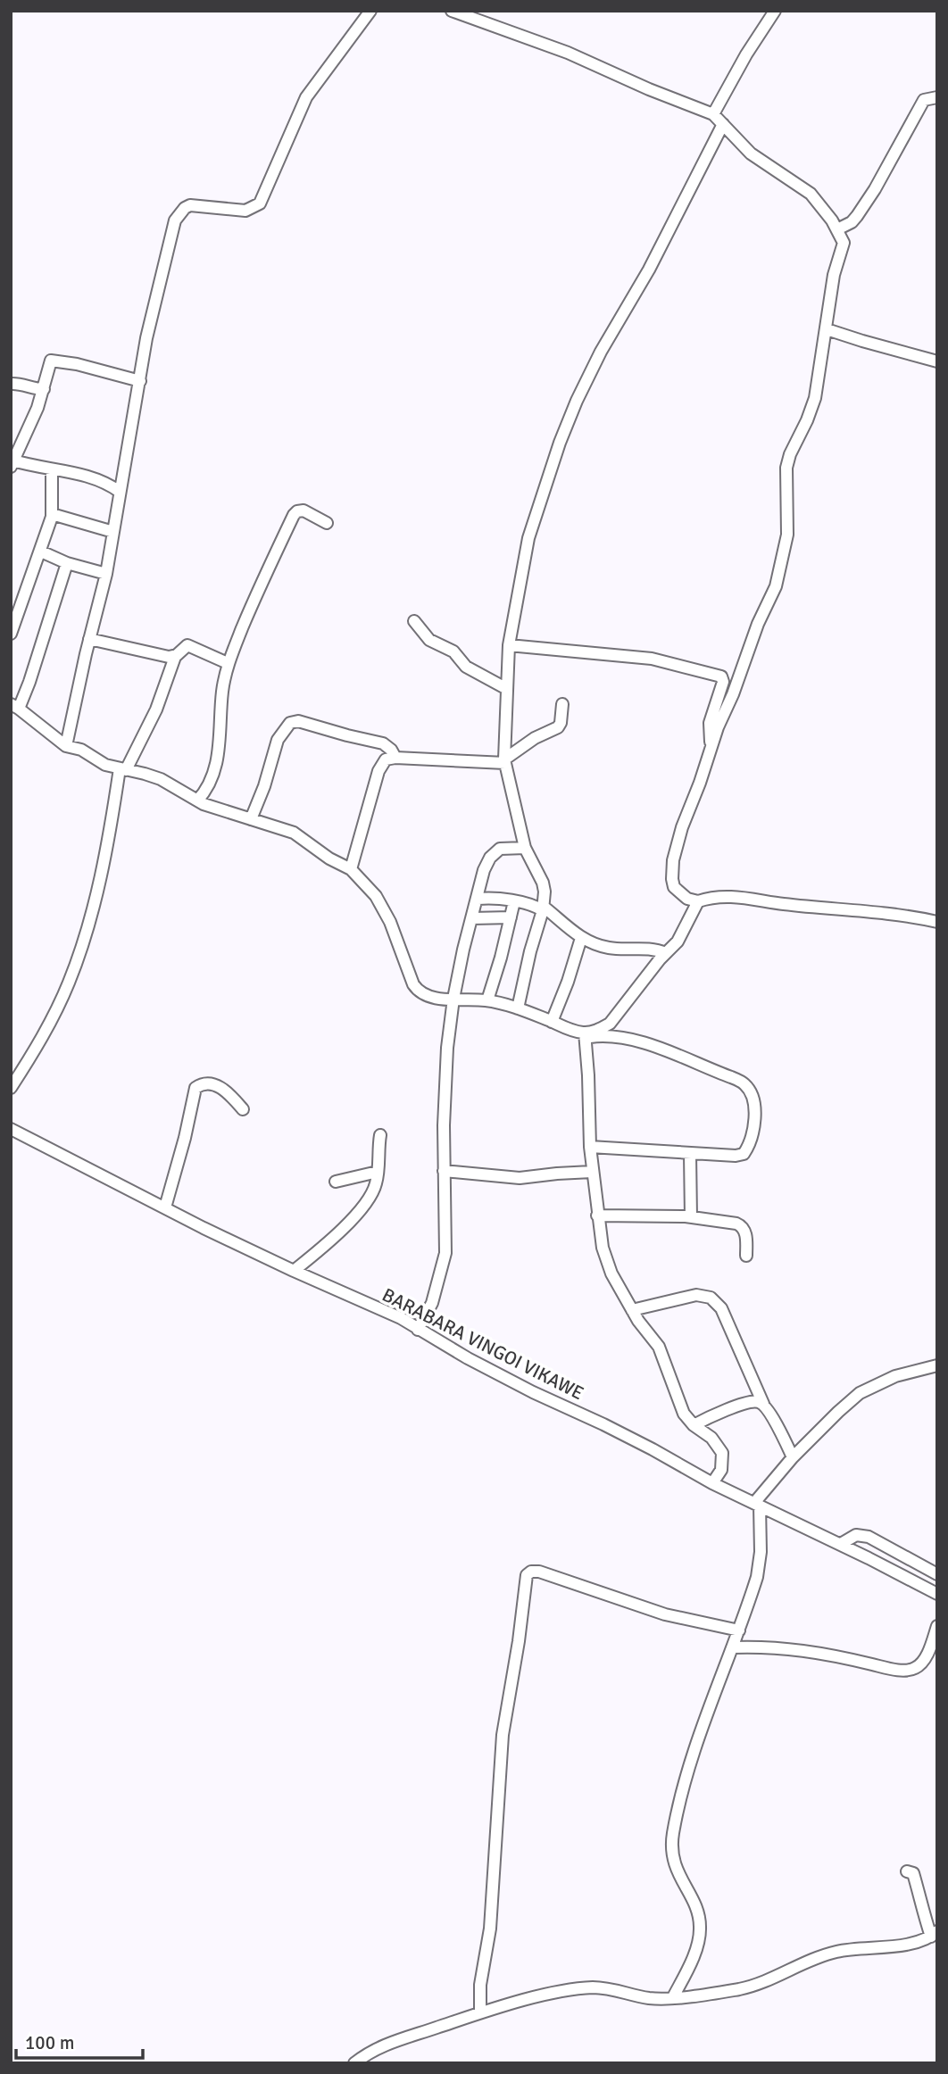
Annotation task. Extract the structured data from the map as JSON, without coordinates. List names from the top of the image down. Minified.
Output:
{"streets":{"street":["BARABARA VINGOI VIKAWE"]},"scale_bar":"100 m"}
